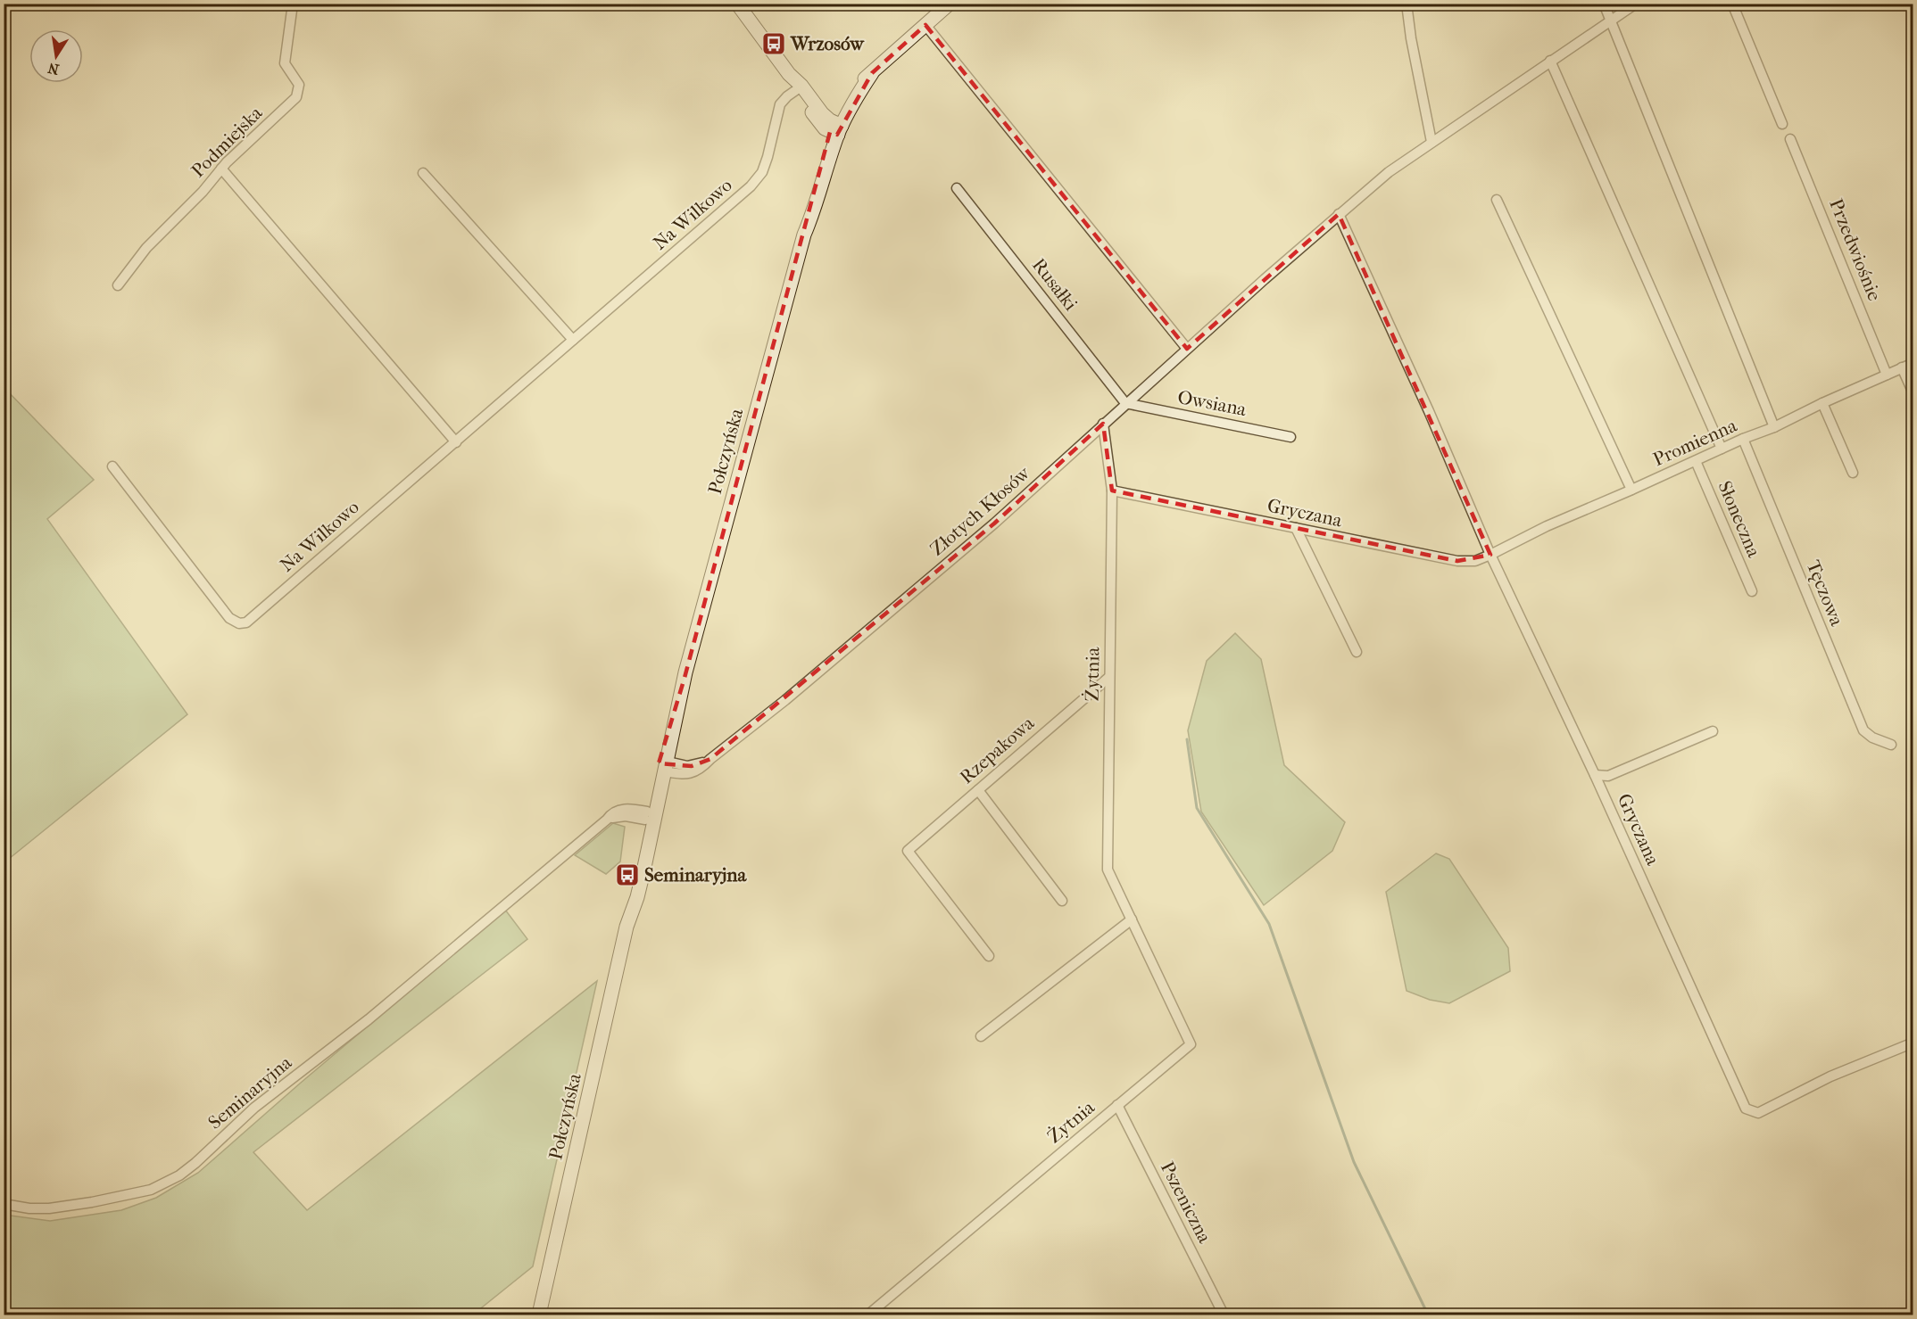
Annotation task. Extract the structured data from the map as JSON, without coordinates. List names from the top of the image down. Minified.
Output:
{"streets":{"main road":["Połczyńska"],"street":["Podmiejska","Na Wilkowo","Przedwiośnie","Rusałki","Owsiana","Promienna","Złotych Kłosów","Gryczana","Słoneczna","Tęczowa","Żytnia","Rzepakowa","Seminaryjna","Pszeniczna"]},"crossings":[["Przedwiośnie","Promienna"],["Rusałki","Owsiana"],["Rusałki","Złotych Kłosów"],["Owsiana","Złotych Kłosów"],["Promienna","Gryczana"],["Promienna","Słoneczna"],["Promienna","Tęczowa"],["Połczyńska","Złotych Kłosów"],["Połczyńska","Seminaryjna"],["Złotych Kłosów","Gryczana"],["Złotych Kłosów","Żytnia"],["Gryczana","Żytnia"],["Żytnia","Rzepakowa"],["Żytnia","Pszeniczna"]],"places":{"bus stop":["Wrzosów","Seminaryjna"]},"north":"bottom"}
